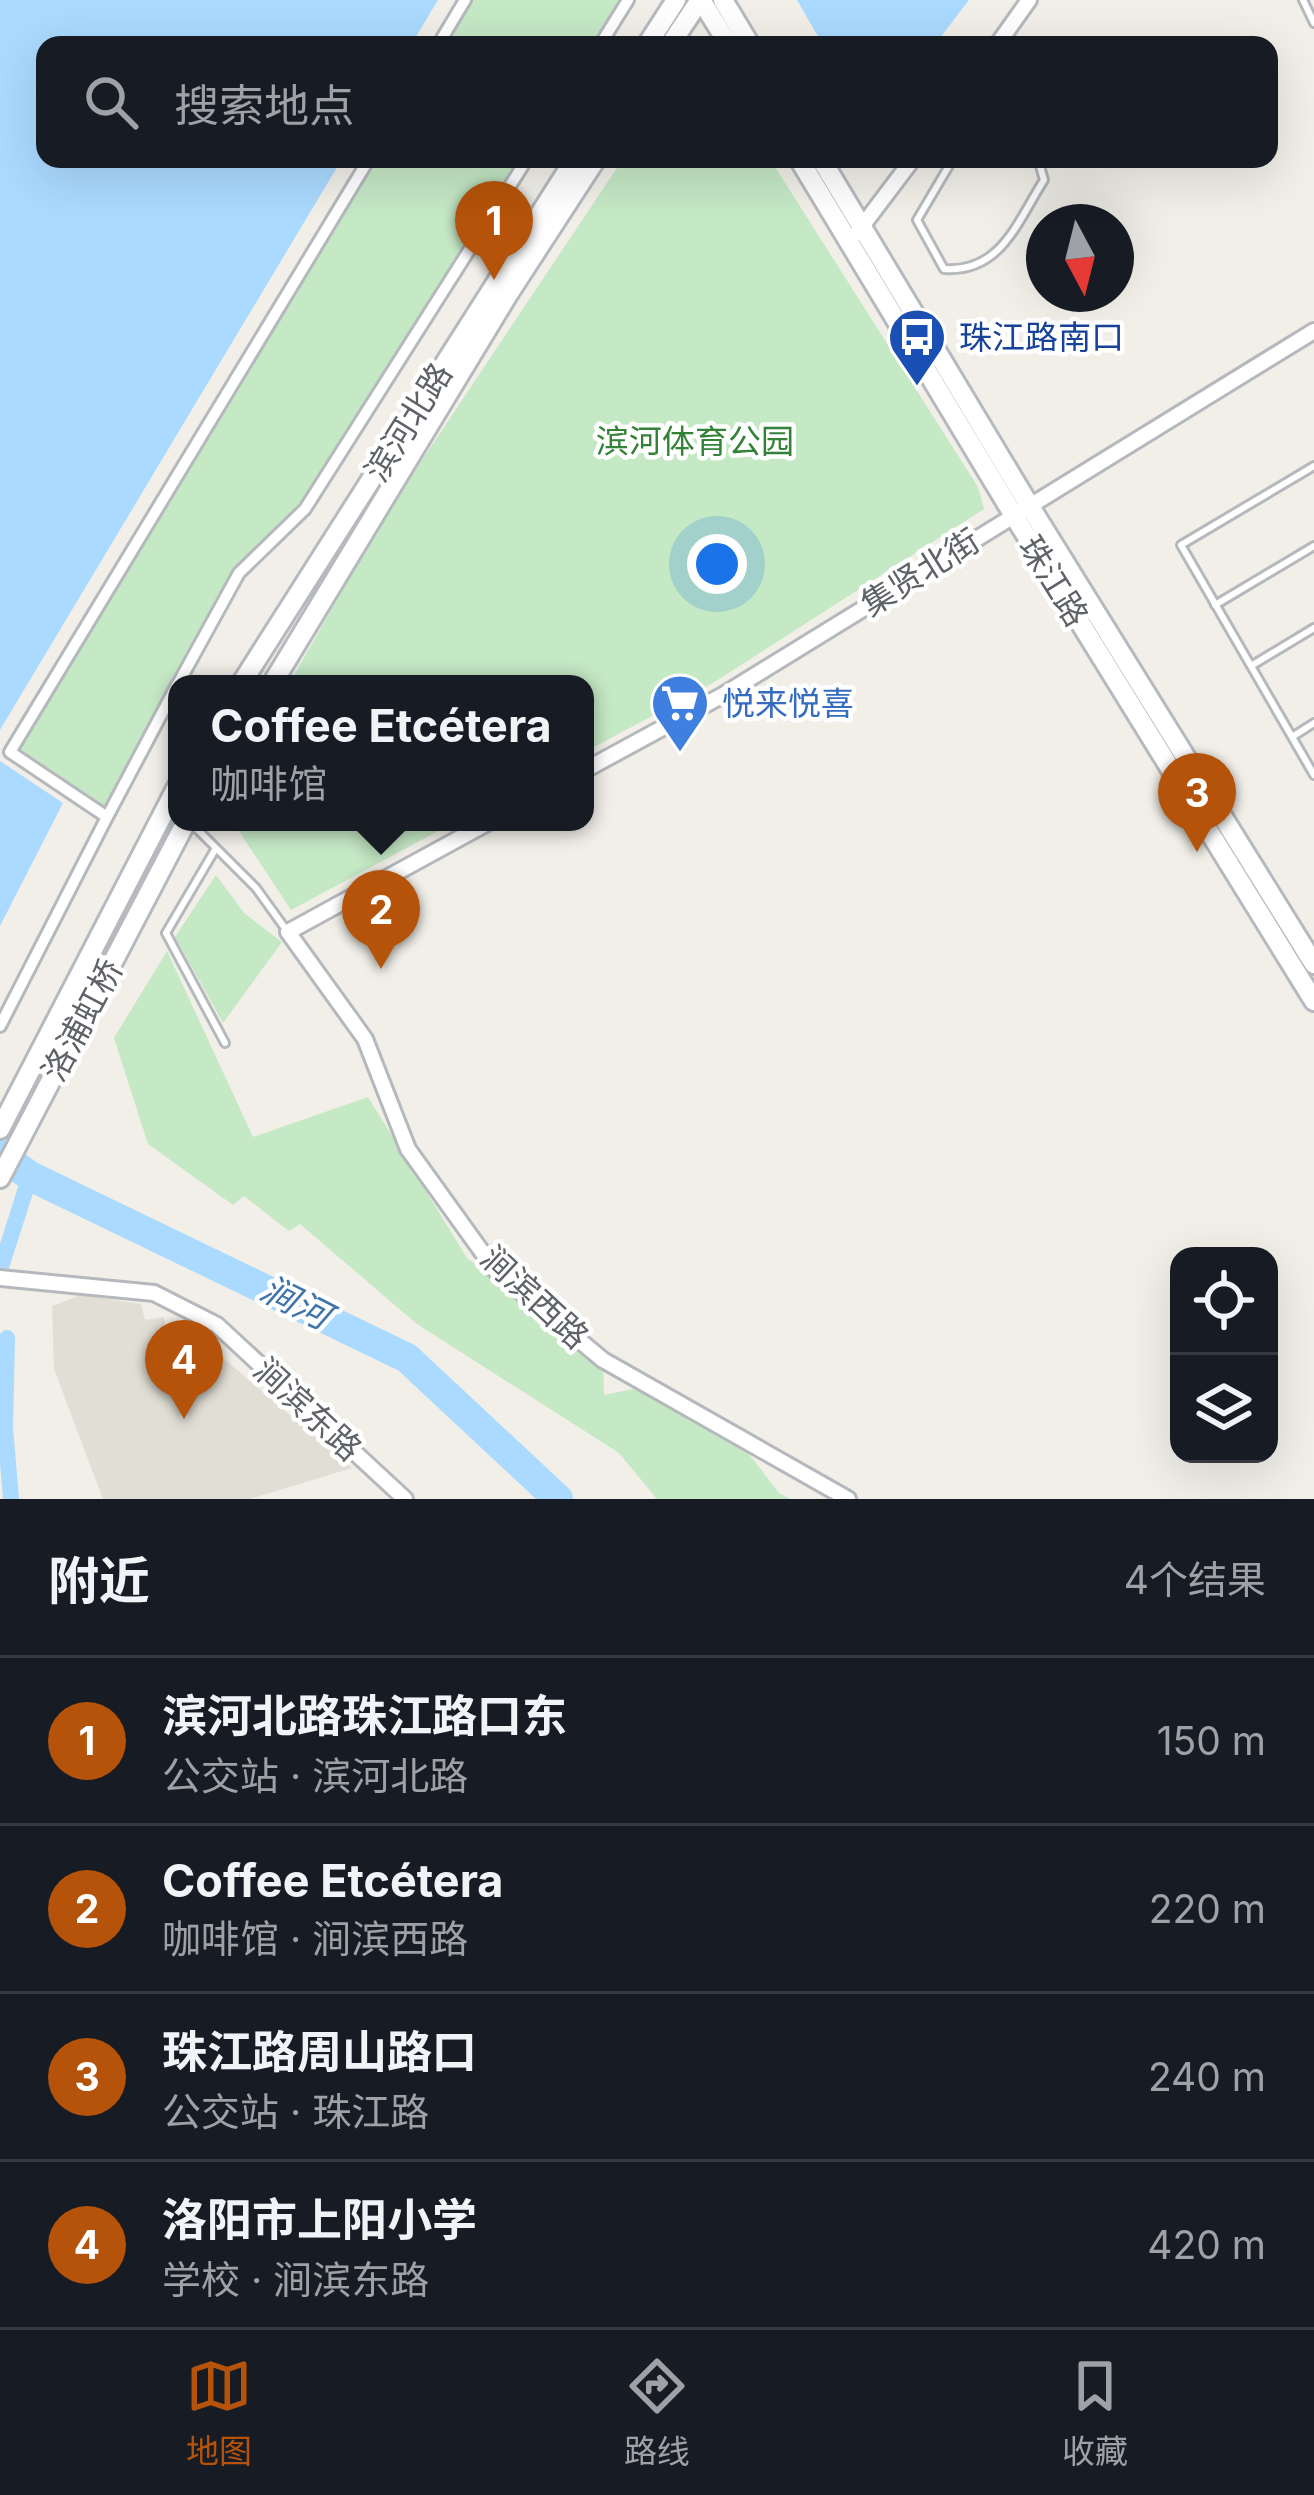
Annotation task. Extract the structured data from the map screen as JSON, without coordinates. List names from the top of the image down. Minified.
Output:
{"streets":{"main road":["滨河北路","珠江路","洛浦虹桥"],"street":["集贤北街","涧滨西路","涧滨东路"]},"crossings":[["集贤北街","珠江路"]],"water":["涧河"],"parks":["滨河体育公园"],"places":{"bus stop":["珠江路南口"],"supermarket":["悦来悦喜"]},"north":"bottom","page":{"search":"搜索地点","pins":["1","3","2","4"],"popup":["Coffee Etcétera","咖啡馆"],"heading":["附近","4个结果"],"list":[{"mark":"1","name":"滨河北路珠江路口东","note":"公交站 · 滨河北路","value":"150 m"},{"mark":"2","name":"Coffee Etcétera","note":"咖啡馆 · 涧滨西路","value":"220 m"},{"mark":"3","name":"珠江路周山路口","note":"公交站 · 珠江路","value":"240 m"},{"mark":"4","name":"洛阳市上阳小学","note":"学校 · 涧滨东路","value":"420 m"}],"nav":["地图","路线","收藏"]}}
